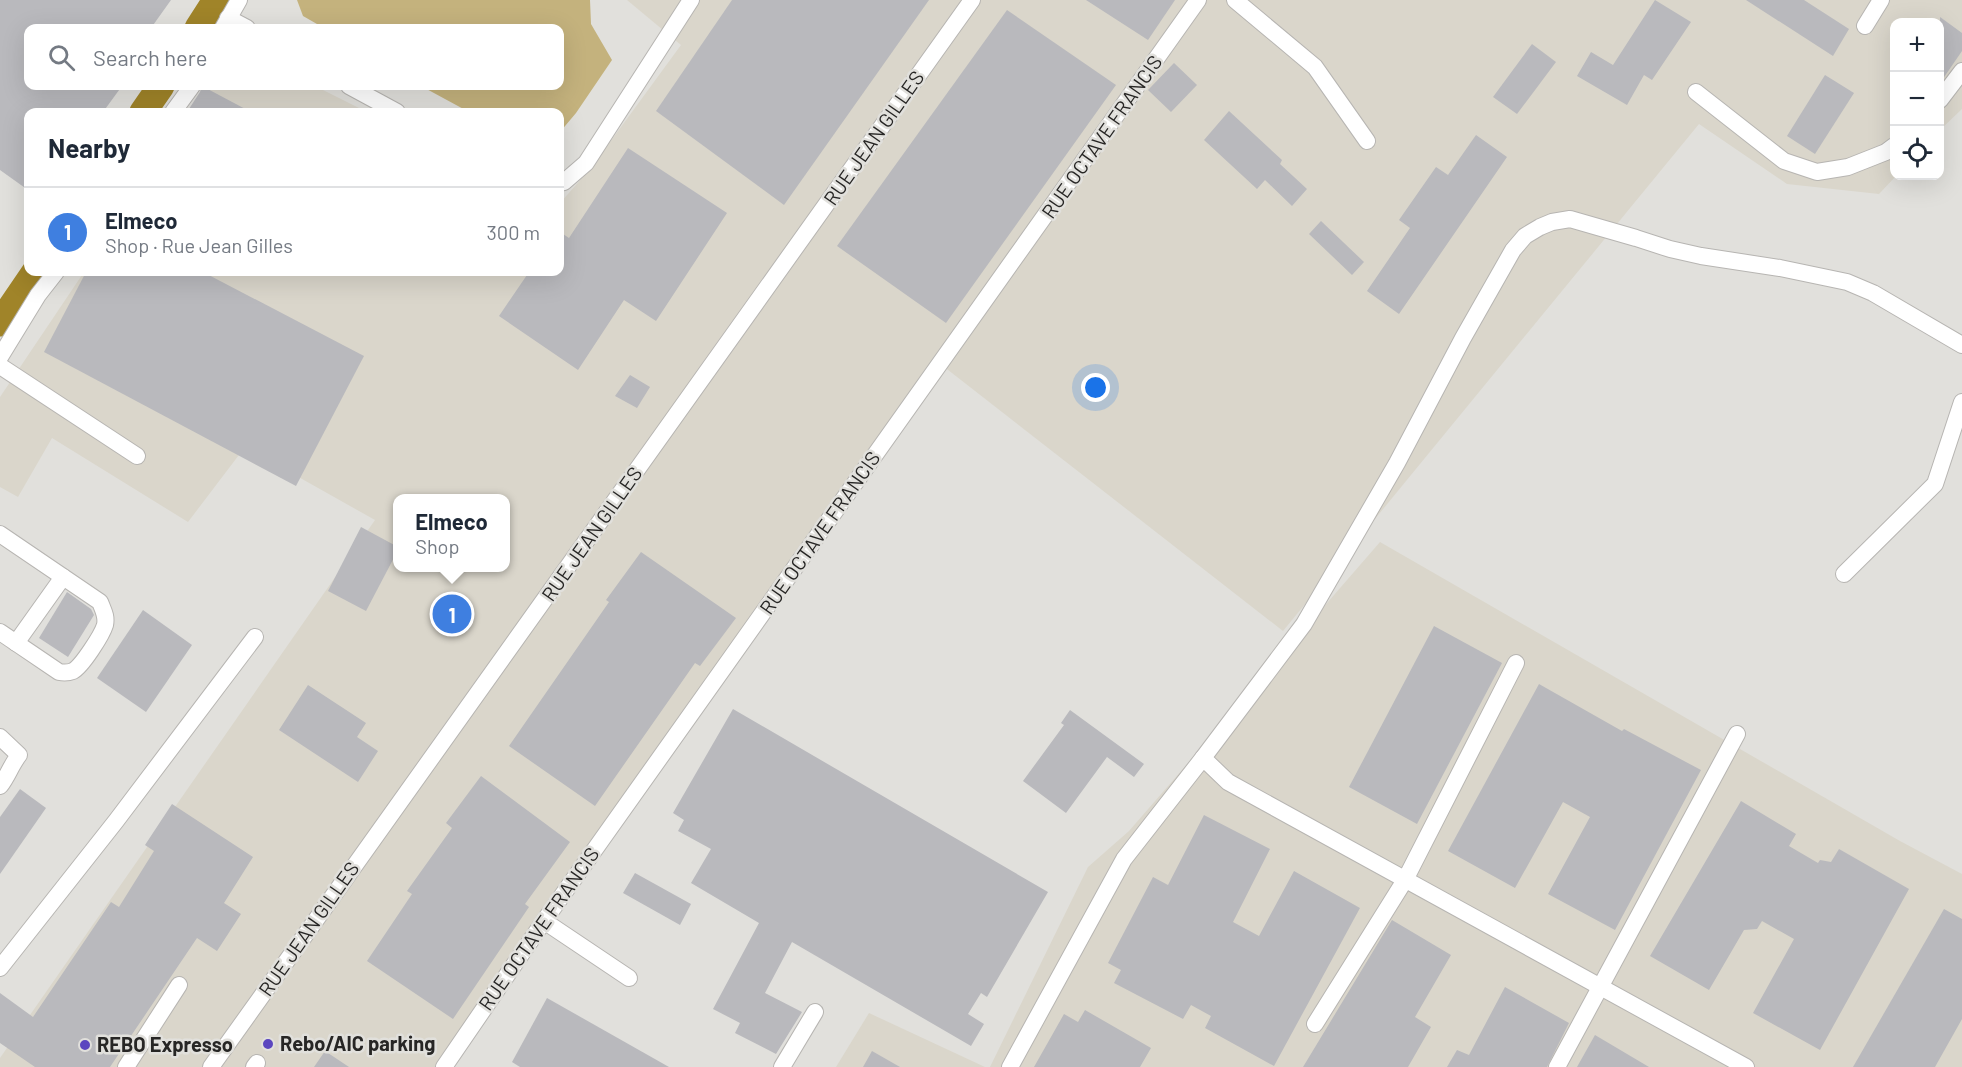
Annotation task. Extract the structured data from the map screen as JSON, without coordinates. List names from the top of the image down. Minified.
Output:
{"streets":{"street":["RUE OCTAVE FRANCIS","RUE JEAN GILLES"]},"places":["Rebo/AIC parking","REBO Expresso"],"page":{"map_buttons":["+","−"],"search":"Search here","heading":"Nearby","list":[{"mark":"1","name":"Elmeco","note":"Shop · Rue Jean Gilles","value":"300 m"}],"popup":["Elmeco","Shop"],"pins":"1"}}
